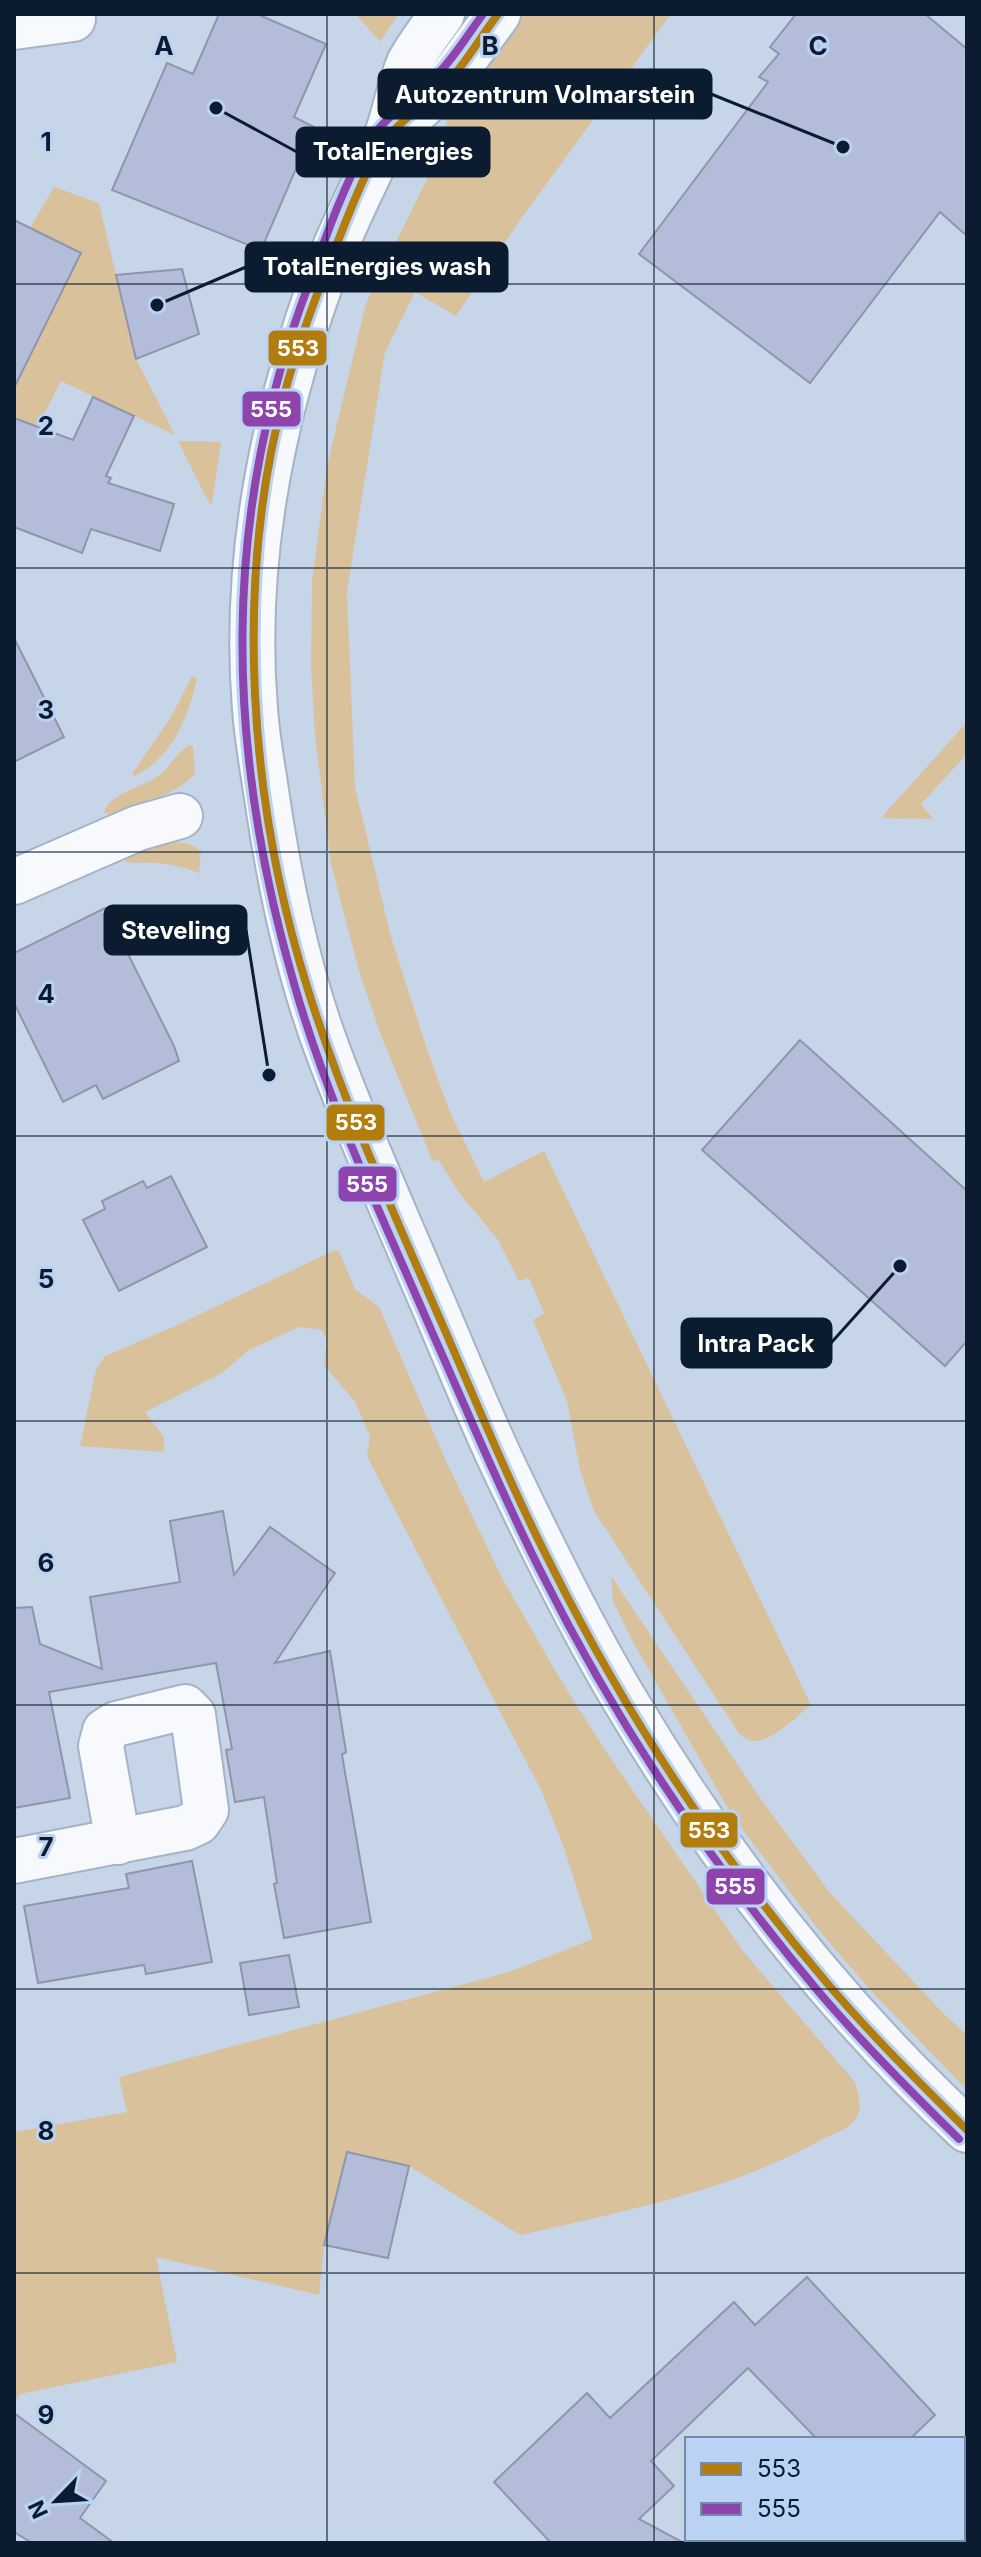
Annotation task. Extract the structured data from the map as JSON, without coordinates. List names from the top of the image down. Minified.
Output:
{"places":["TotalEnergies","Autozentrum Volmarstein","TotalEnergies wash","Steveling","Intra Pack"],"lines":["transit line 553","transit line 555"],"legend":["553","555"],"north":"bottom left","grid":{"columns":["A","B","C"],"rows":["1","2","3","4","5","6","7","8","9"]}}
